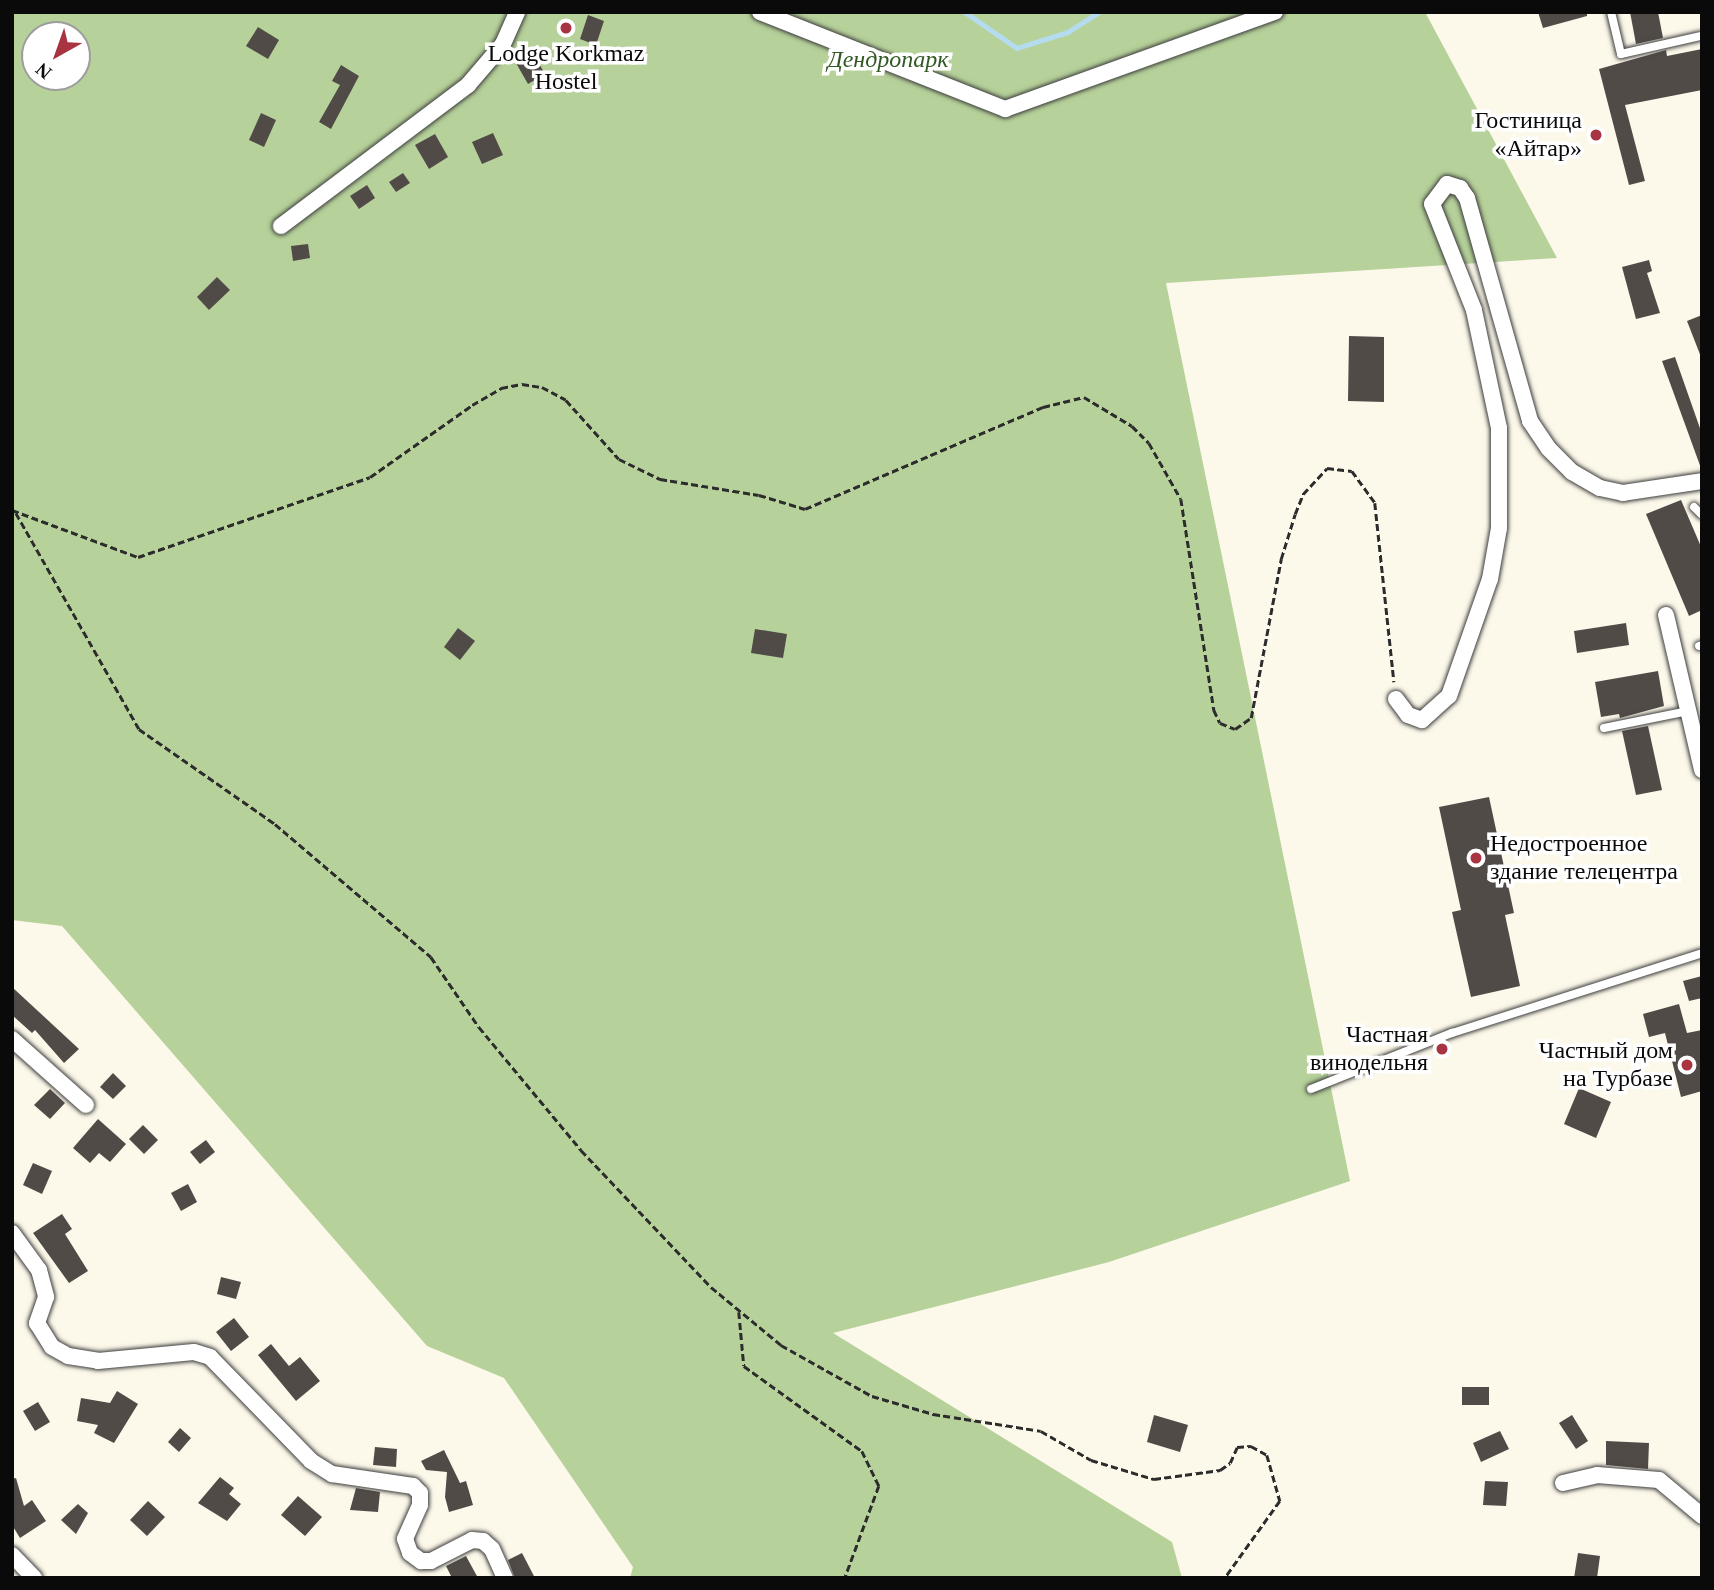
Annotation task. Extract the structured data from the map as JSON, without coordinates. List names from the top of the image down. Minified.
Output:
{"parks":["Дендропарк"],"places":["Lodge Korkmaz Hostel","Гостиница «Айтар»","Недостроенное здание телецентра","Частная винодельня","Частный дом на Турбазе"],"north":"bottom left"}
